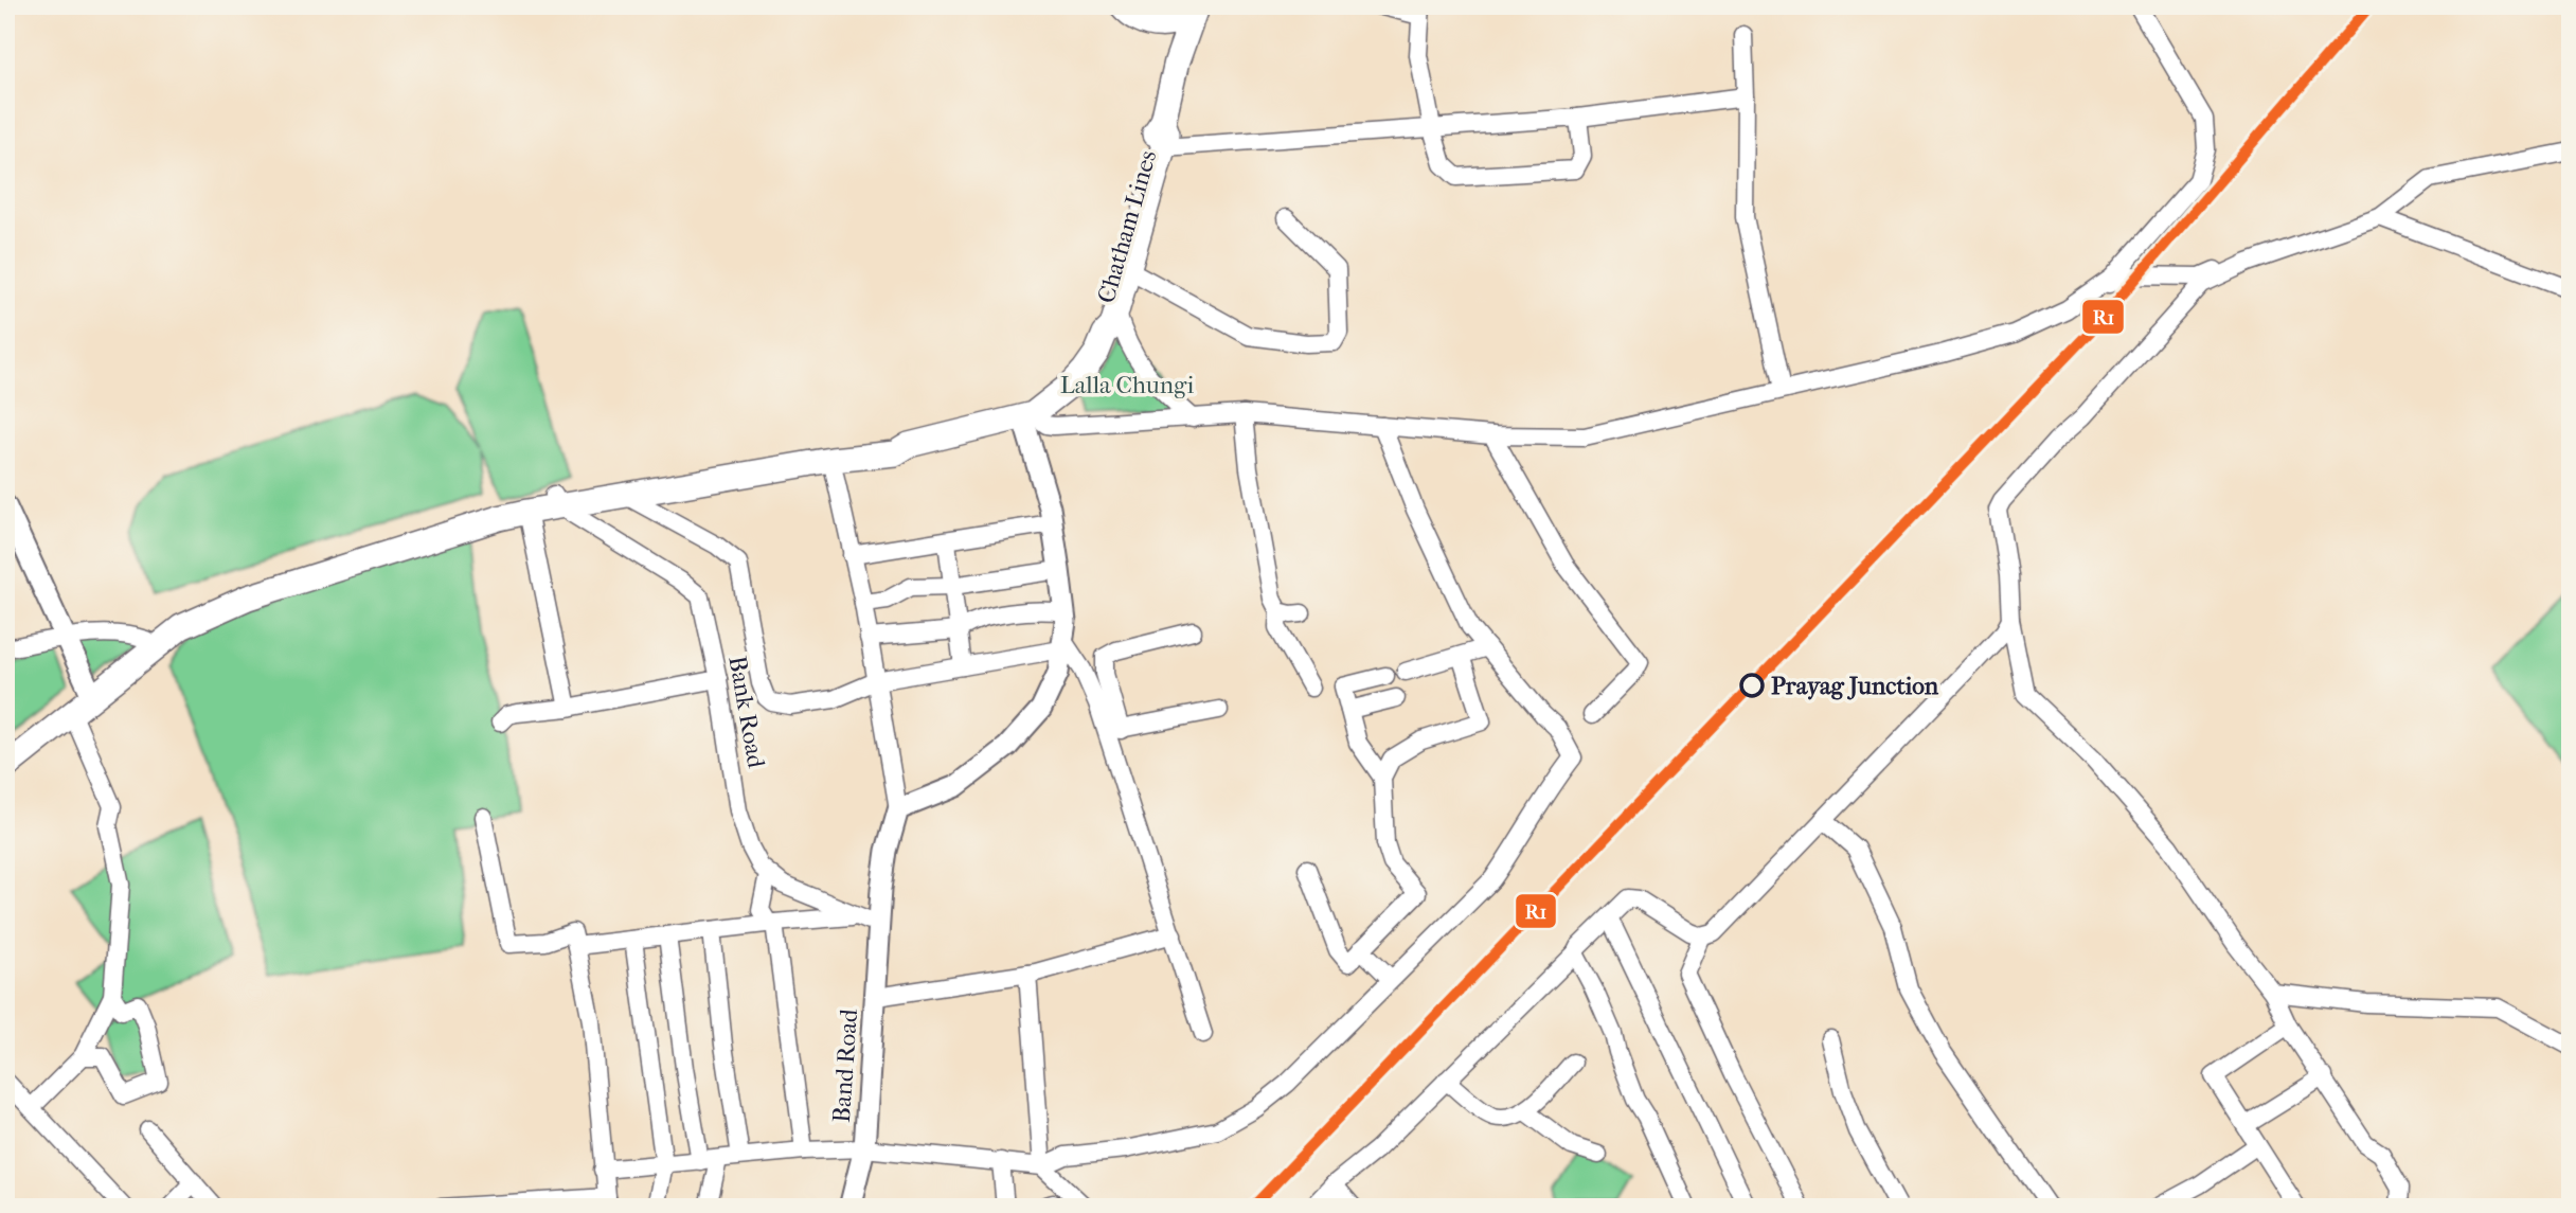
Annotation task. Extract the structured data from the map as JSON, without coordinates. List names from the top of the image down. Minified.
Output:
{"streets":{"highway":["Chatham Lines"],"main road":["Band Road"],"street":["Bank Road"]},"crossings":[["Bank Road","Band Road"]],"parks":["Lalla Chungi"],"places":["Prayag Junction"],"lines":["transit line R1"]}
